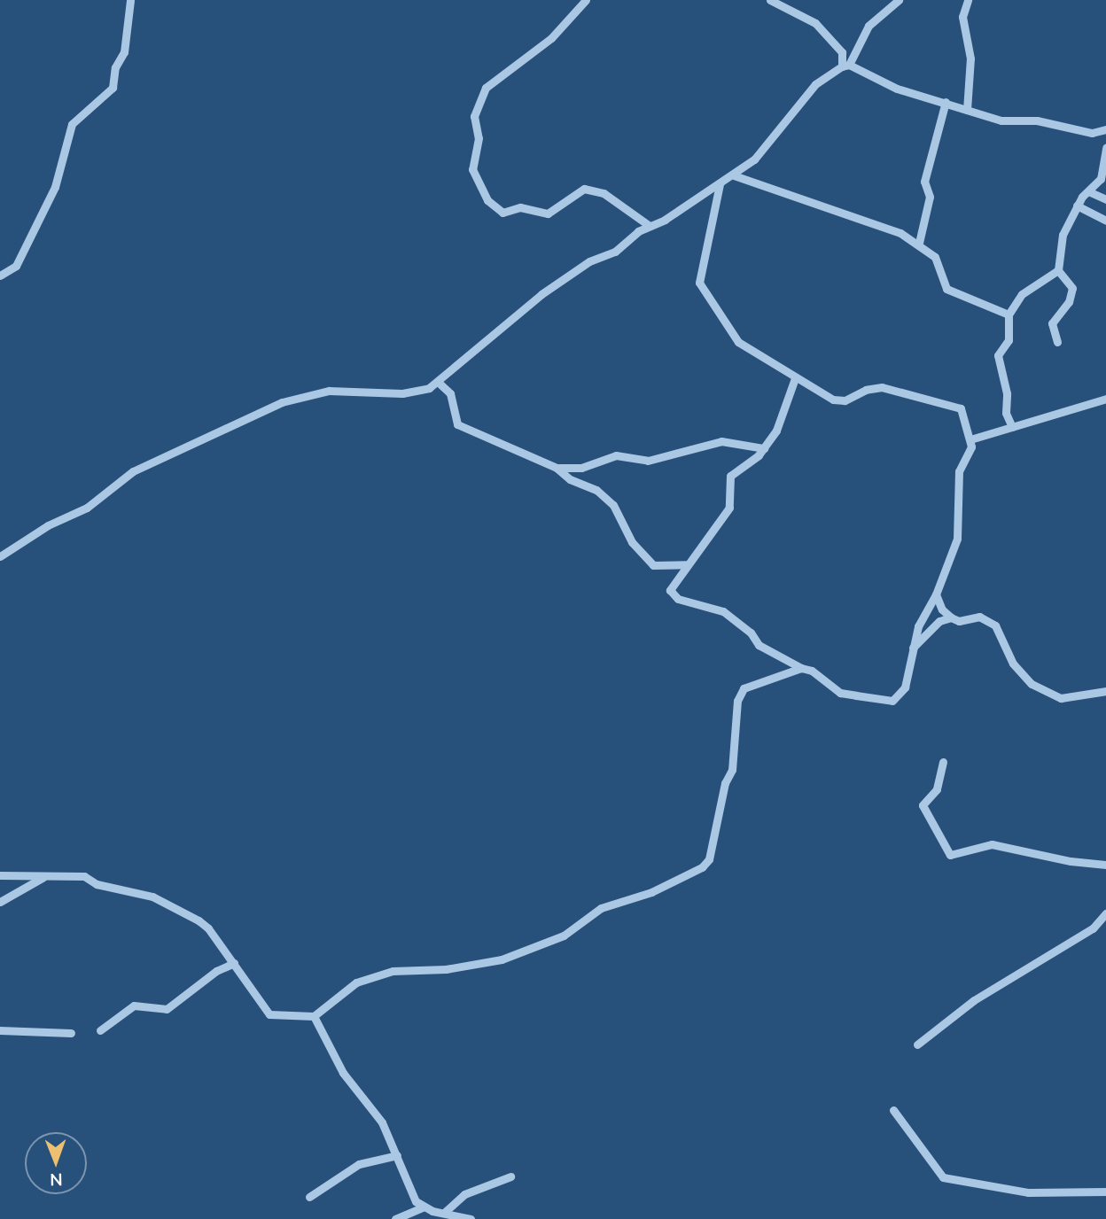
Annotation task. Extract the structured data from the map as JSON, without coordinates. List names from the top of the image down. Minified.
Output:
{"north":"bottom"}
